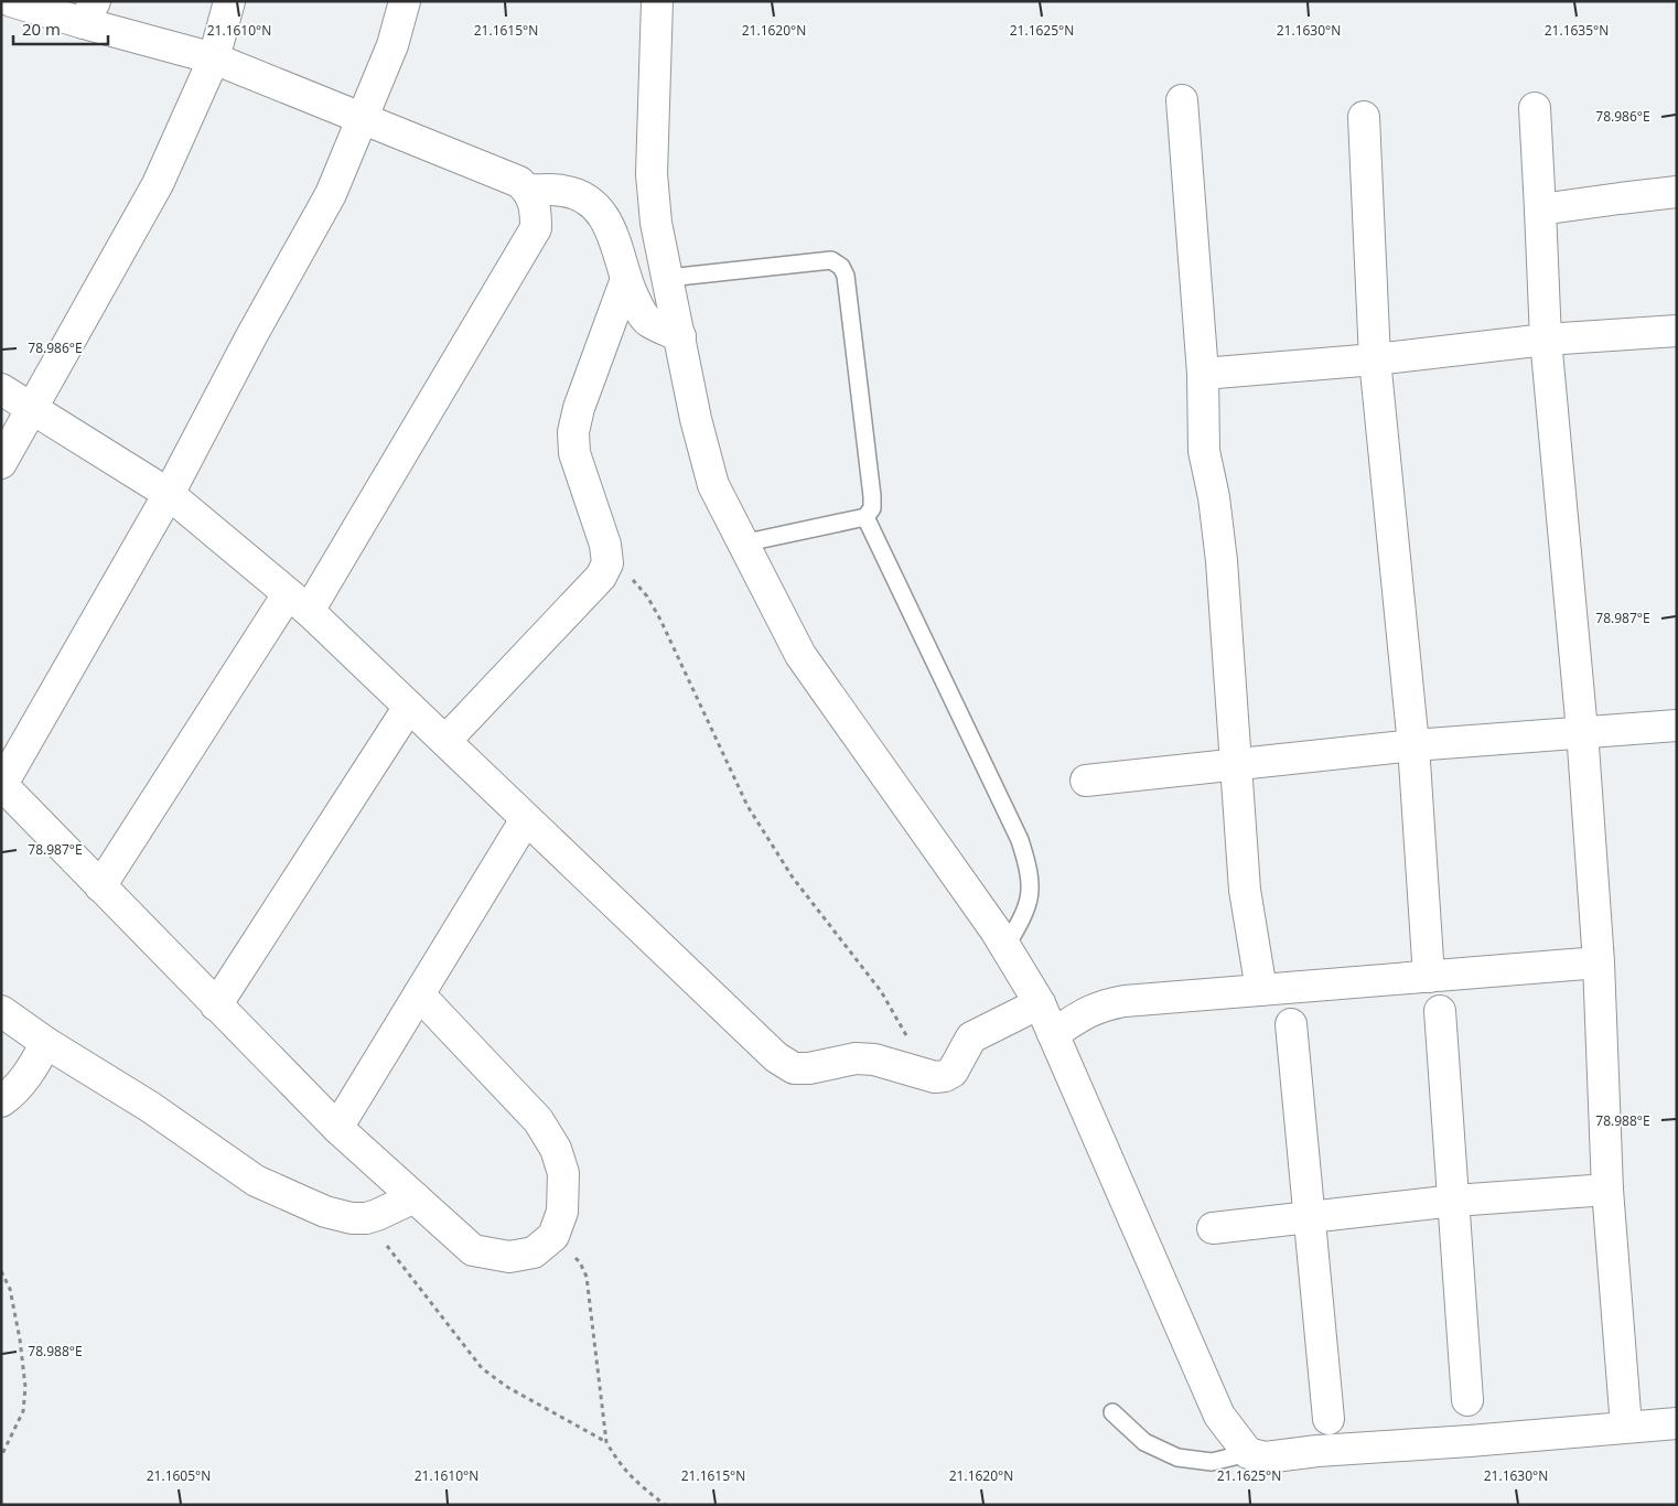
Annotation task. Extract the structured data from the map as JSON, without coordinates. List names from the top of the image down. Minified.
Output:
{"scale_bar":"20 m","coordinates":["21.1610°N","21.1615°N","21.1620°N","21.1625°N","21.1630°N","21.1635°N","78.986°E","78.987°E","78.988°E","21.1605°N"]}
